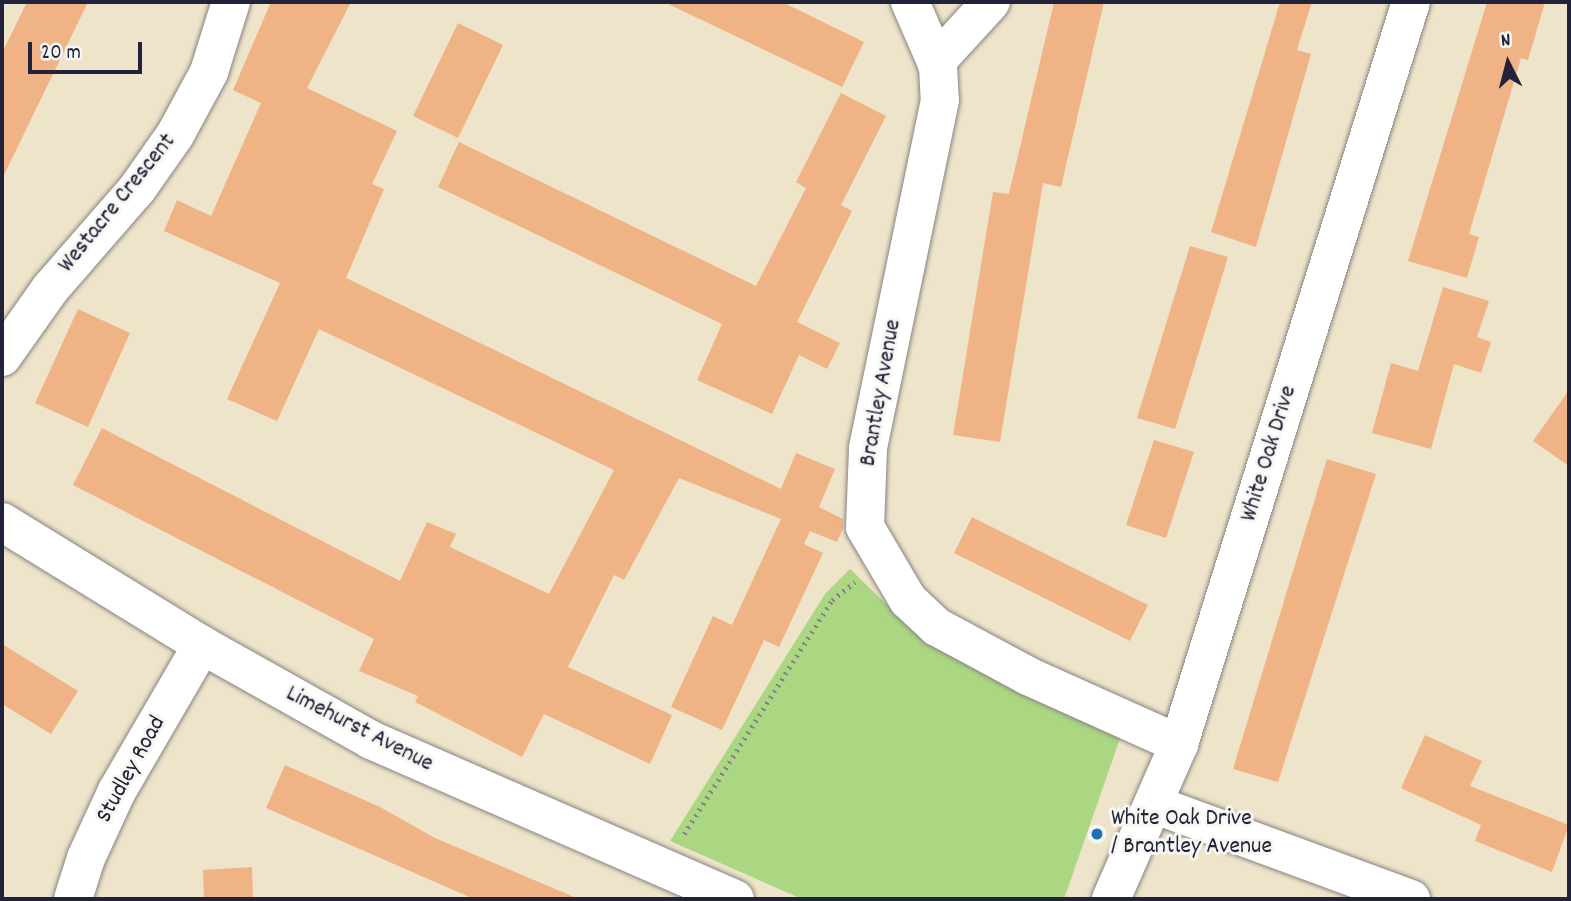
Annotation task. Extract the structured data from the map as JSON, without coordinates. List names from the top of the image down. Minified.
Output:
{"streets":{"street":["Westacre Crescent","Brantley Avenue","White Oak Drive","Limehurst Avenue","Studley Road"]},"crossings":[["Brantley Avenue","White Oak Drive"],["Limehurst Avenue","Studley Road"]],"places":["White Oak Drive / Brantley Avenue"],"scale_bar":"20 m","north":"top"}
